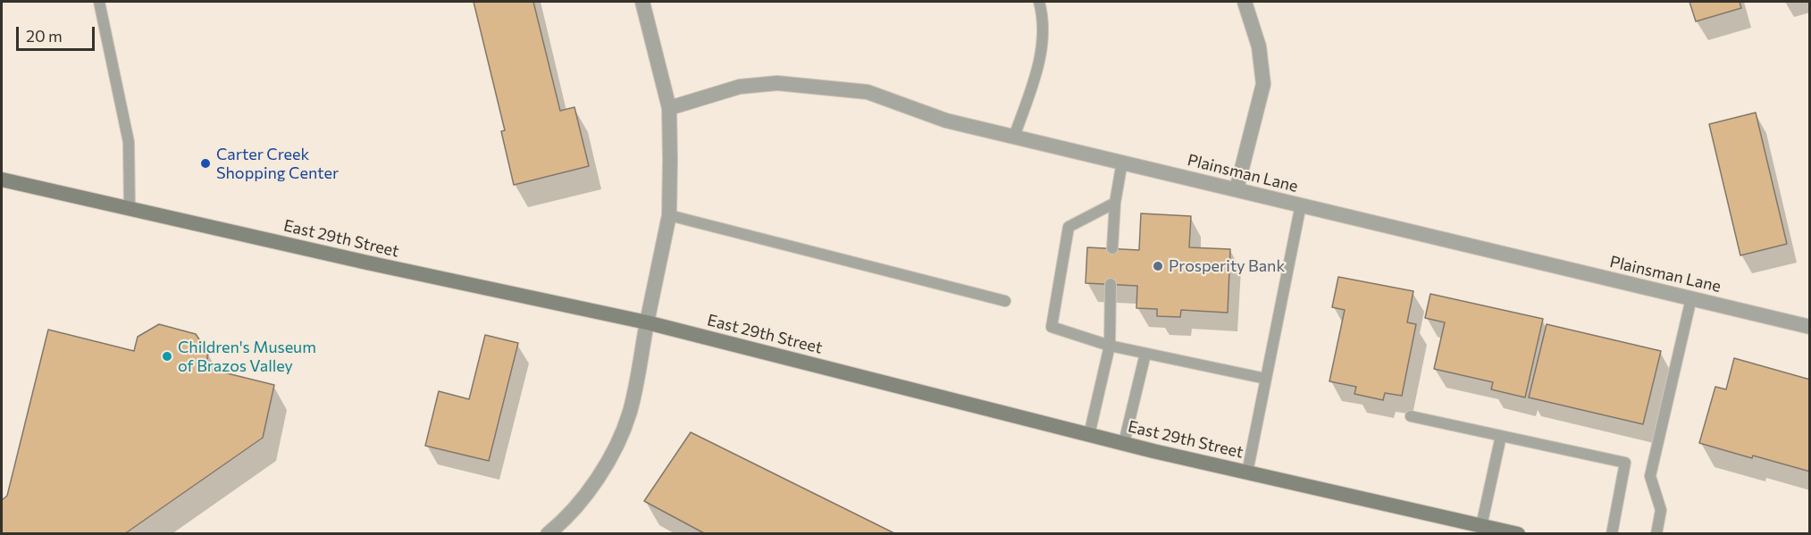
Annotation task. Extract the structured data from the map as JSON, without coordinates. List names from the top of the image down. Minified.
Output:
{"streets":{"main road":["East 29th Street"],"street":["Plainsman Lane"]},"places":["Carter Creek Shopping Center","Prosperity Bank","Children's Museum of Brazos Valley"],"scale_bar":"20 m"}
